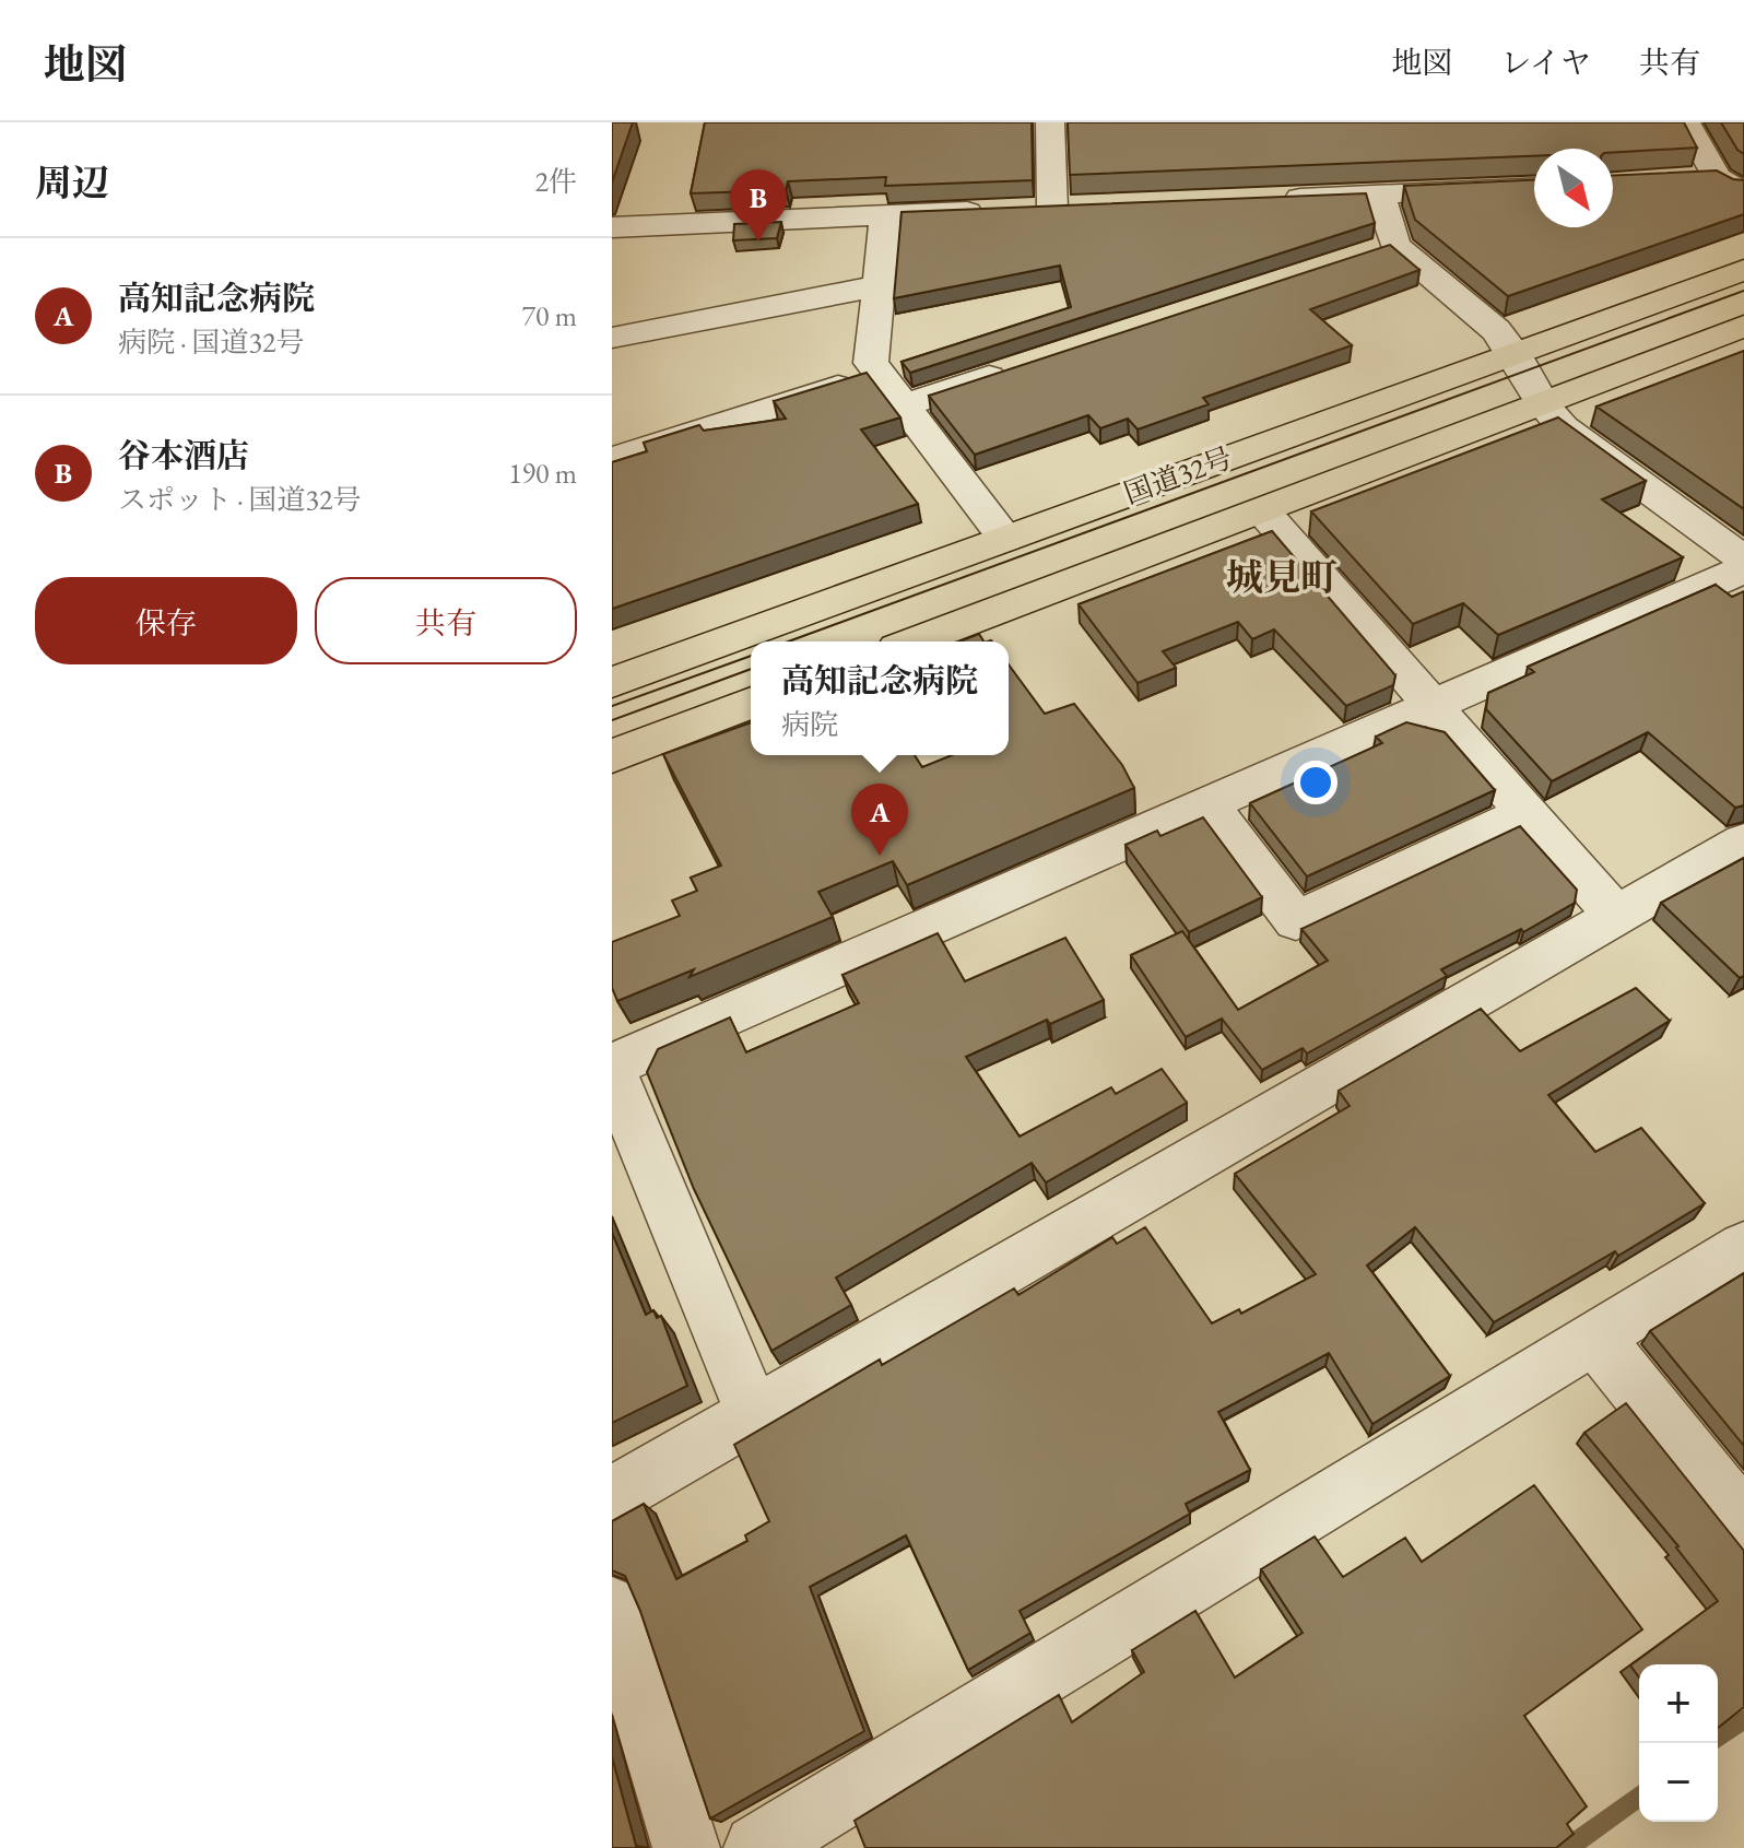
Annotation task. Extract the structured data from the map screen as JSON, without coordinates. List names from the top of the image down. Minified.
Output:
{"streets":{"highway":["国道32号"]},"districts":["城見町"],"north":"bottom right","page":{"header":"地図","nav":["地図","レイヤ","共有"],"heading":["周辺","2件"],"pins":["B","A"],"list":[{"mark":"A","name":"高知記念病院","note":"病院 · 国道32号","value":"70 m"},{"mark":"B","name":"谷本酒店","note":"スポット · 国道32号","value":"190 m"}],"buttons":["保存","共有"],"popup":["高知記念病院","病院"],"map_buttons":["+","−"]}}
